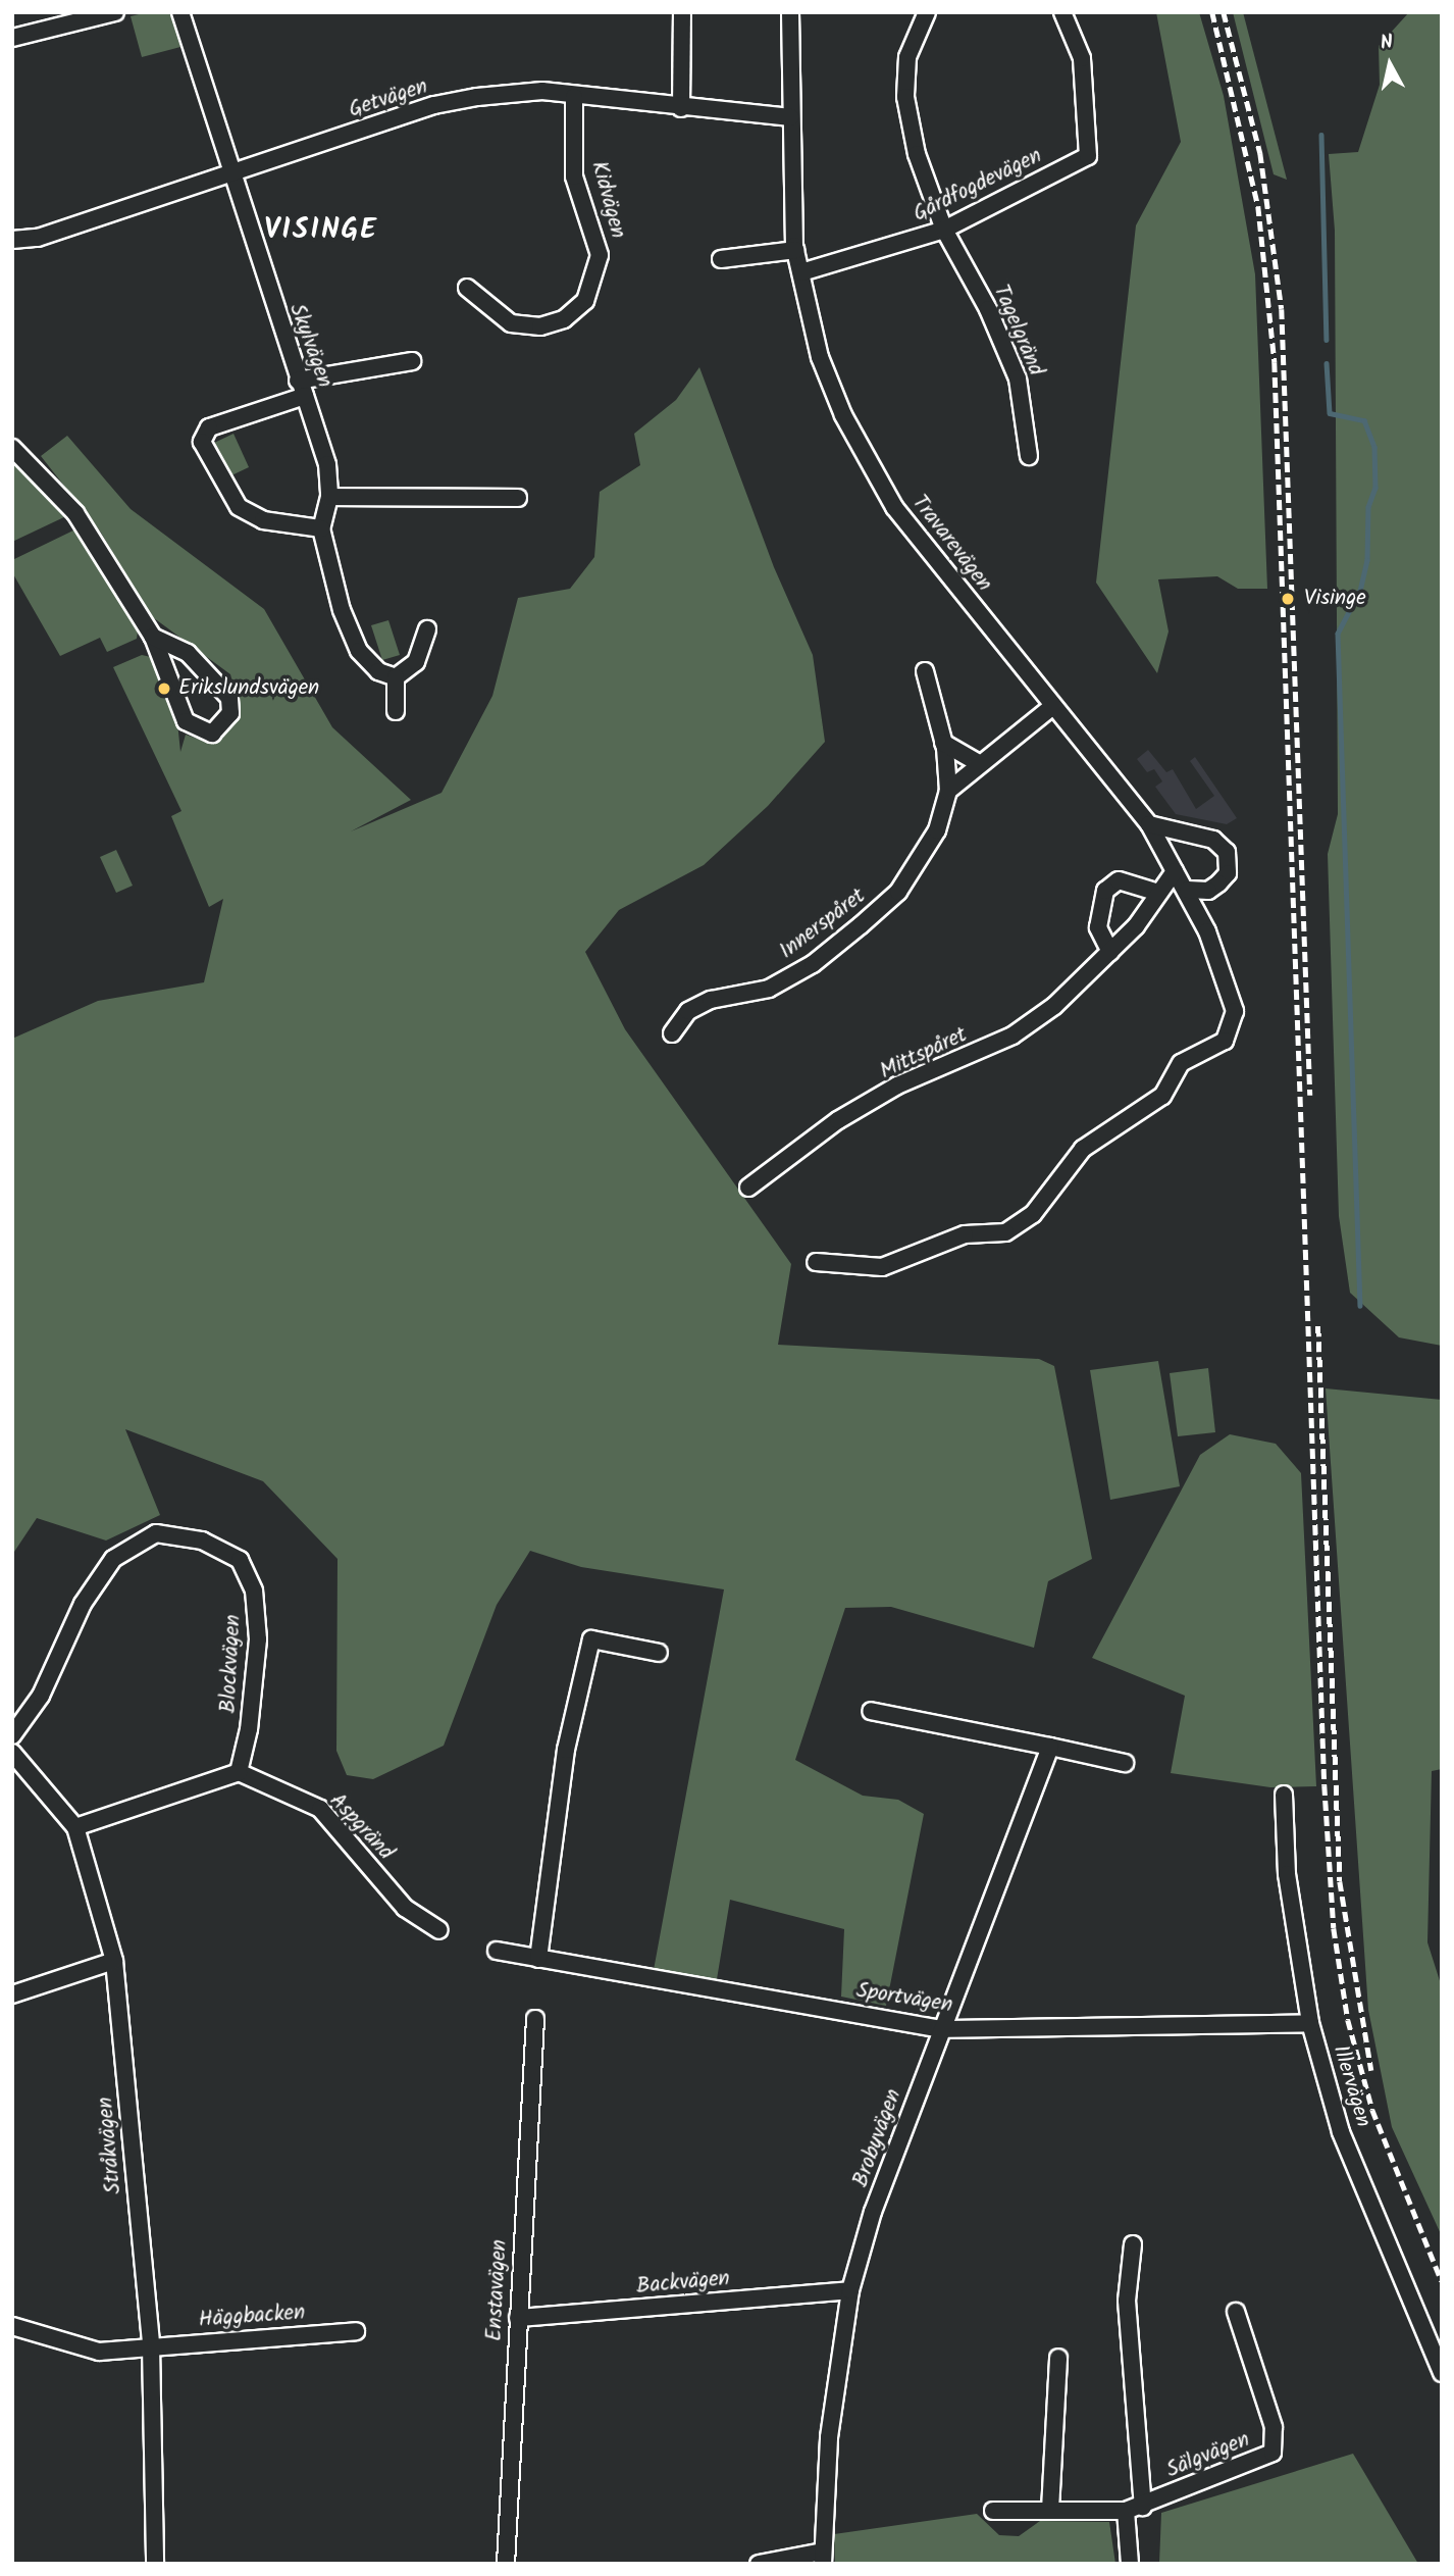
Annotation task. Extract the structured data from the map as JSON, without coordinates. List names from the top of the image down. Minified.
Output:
{"streets":{"street":["Getvägen","Gårdfogdevägen","Kidvägen","Tagelgränd","Skylvägen","Travarevägen","Innerspåret","Mittspåret","Blockvägen","Aspgränd","Sportvägen","Illervägen","Brobyvägen","Stråkvägen","Backvägen","Enstavägen","Häggbacken","Sälgvägen"]},"crossings":[["Getvägen","Kidvägen"],["Getvägen","Skylvägen"],["Getvägen","Travarevägen"],["Gårdfogdevägen","Tagelgränd"],["Gårdfogdevägen","Travarevägen"],["Travarevägen","Mittspåret"],["Blockvägen","Aspgränd"],["Sportvägen","Illervägen"],["Sportvägen","Brobyvägen"],["Brobyvägen","Backvägen"],["Stråkvägen","Häggbacken"],["Backvägen","Enstavägen"]],"districts":["VISINGE"],"places":["Visinge","Erikslundsvägen"],"north":"top"}
